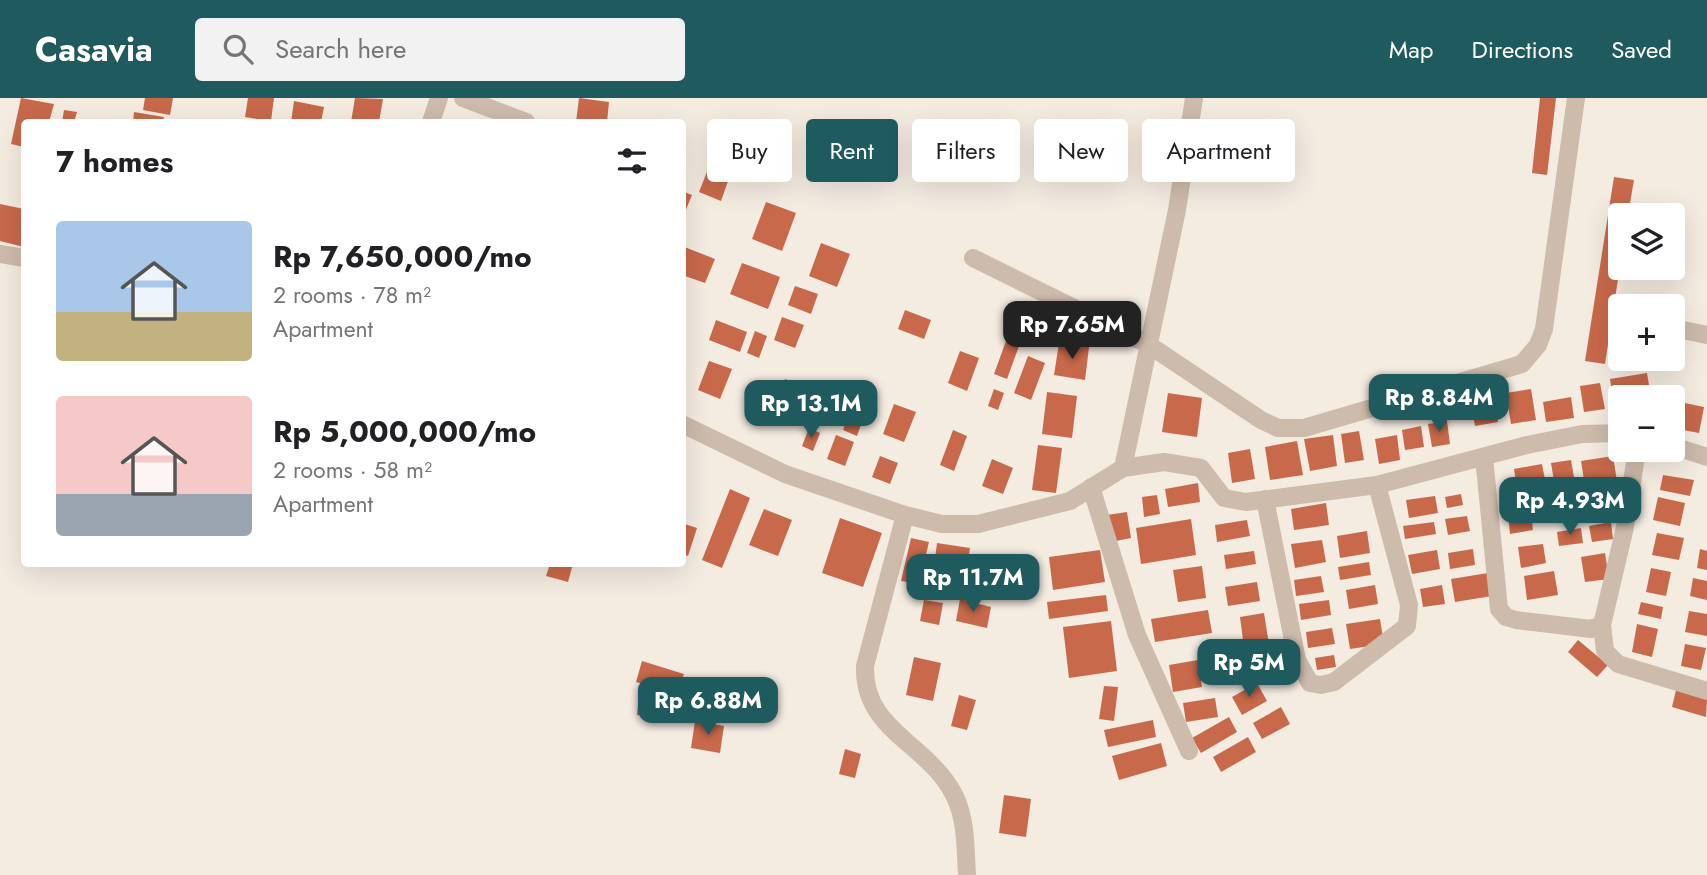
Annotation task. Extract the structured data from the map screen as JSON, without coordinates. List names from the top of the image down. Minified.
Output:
{"page":{"header":"Casavia","search":"Search here","nav":["Map","Directions","Saved"],"chip":["Buy","Rent","Filters","New","Apartment"],"heading":"7 homes","map_buttons":["+","−"],"list":[{"name":"Rp 7,650,000/mo","note":"2 rooms · 78 m² · Apartment"},{"name":"Rp 5,000,000/mo","note":"2 rooms · 58 m² · Apartment"}],"price":["Rp 7.65M","Rp 8.84M","Rp 13.1M","Rp 4.93M","Rp 11.7M","Rp 5M","Rp 6.88M"]}}
